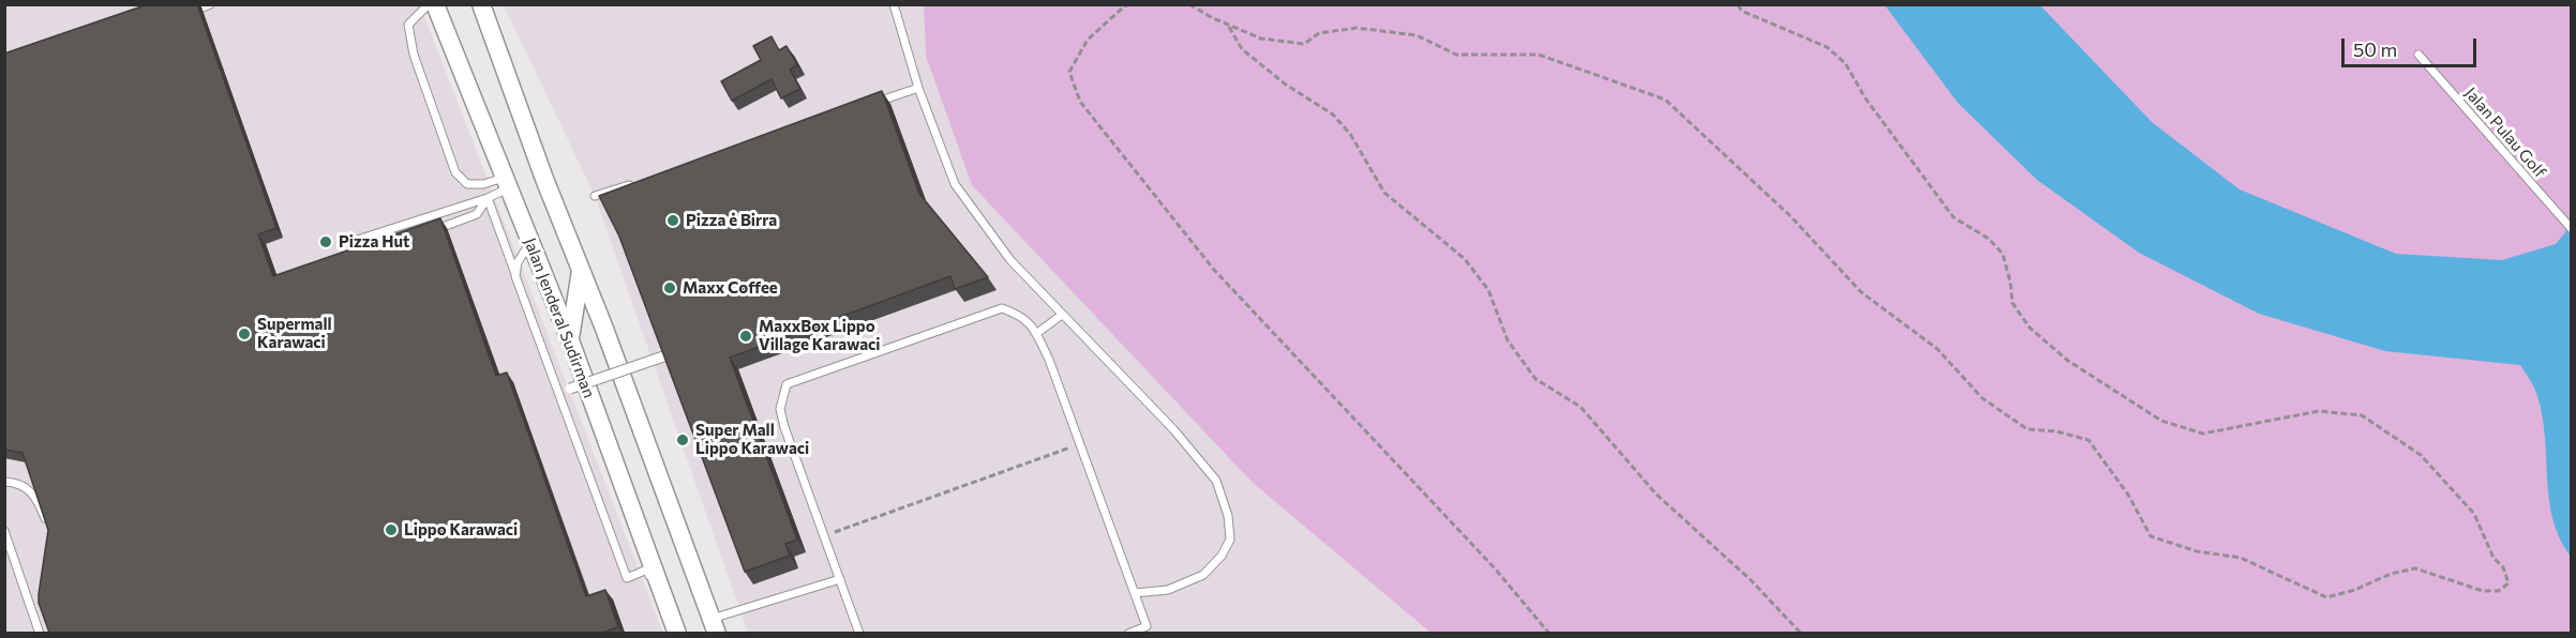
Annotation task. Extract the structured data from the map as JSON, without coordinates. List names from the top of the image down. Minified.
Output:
{"streets":{"street":["Jalan Jenderal Sudirman"],"lane":["Jalan Pulau Golf"]},"places":["Pizza ė Birra","Pizza Hut","Maxx Coffee","Supermall Karawaci","MaxxBox Lippo Village Karawaci","Super Mall Lippo Karawaci","Lippo Karawaci"],"scale_bar":"50 m"}
